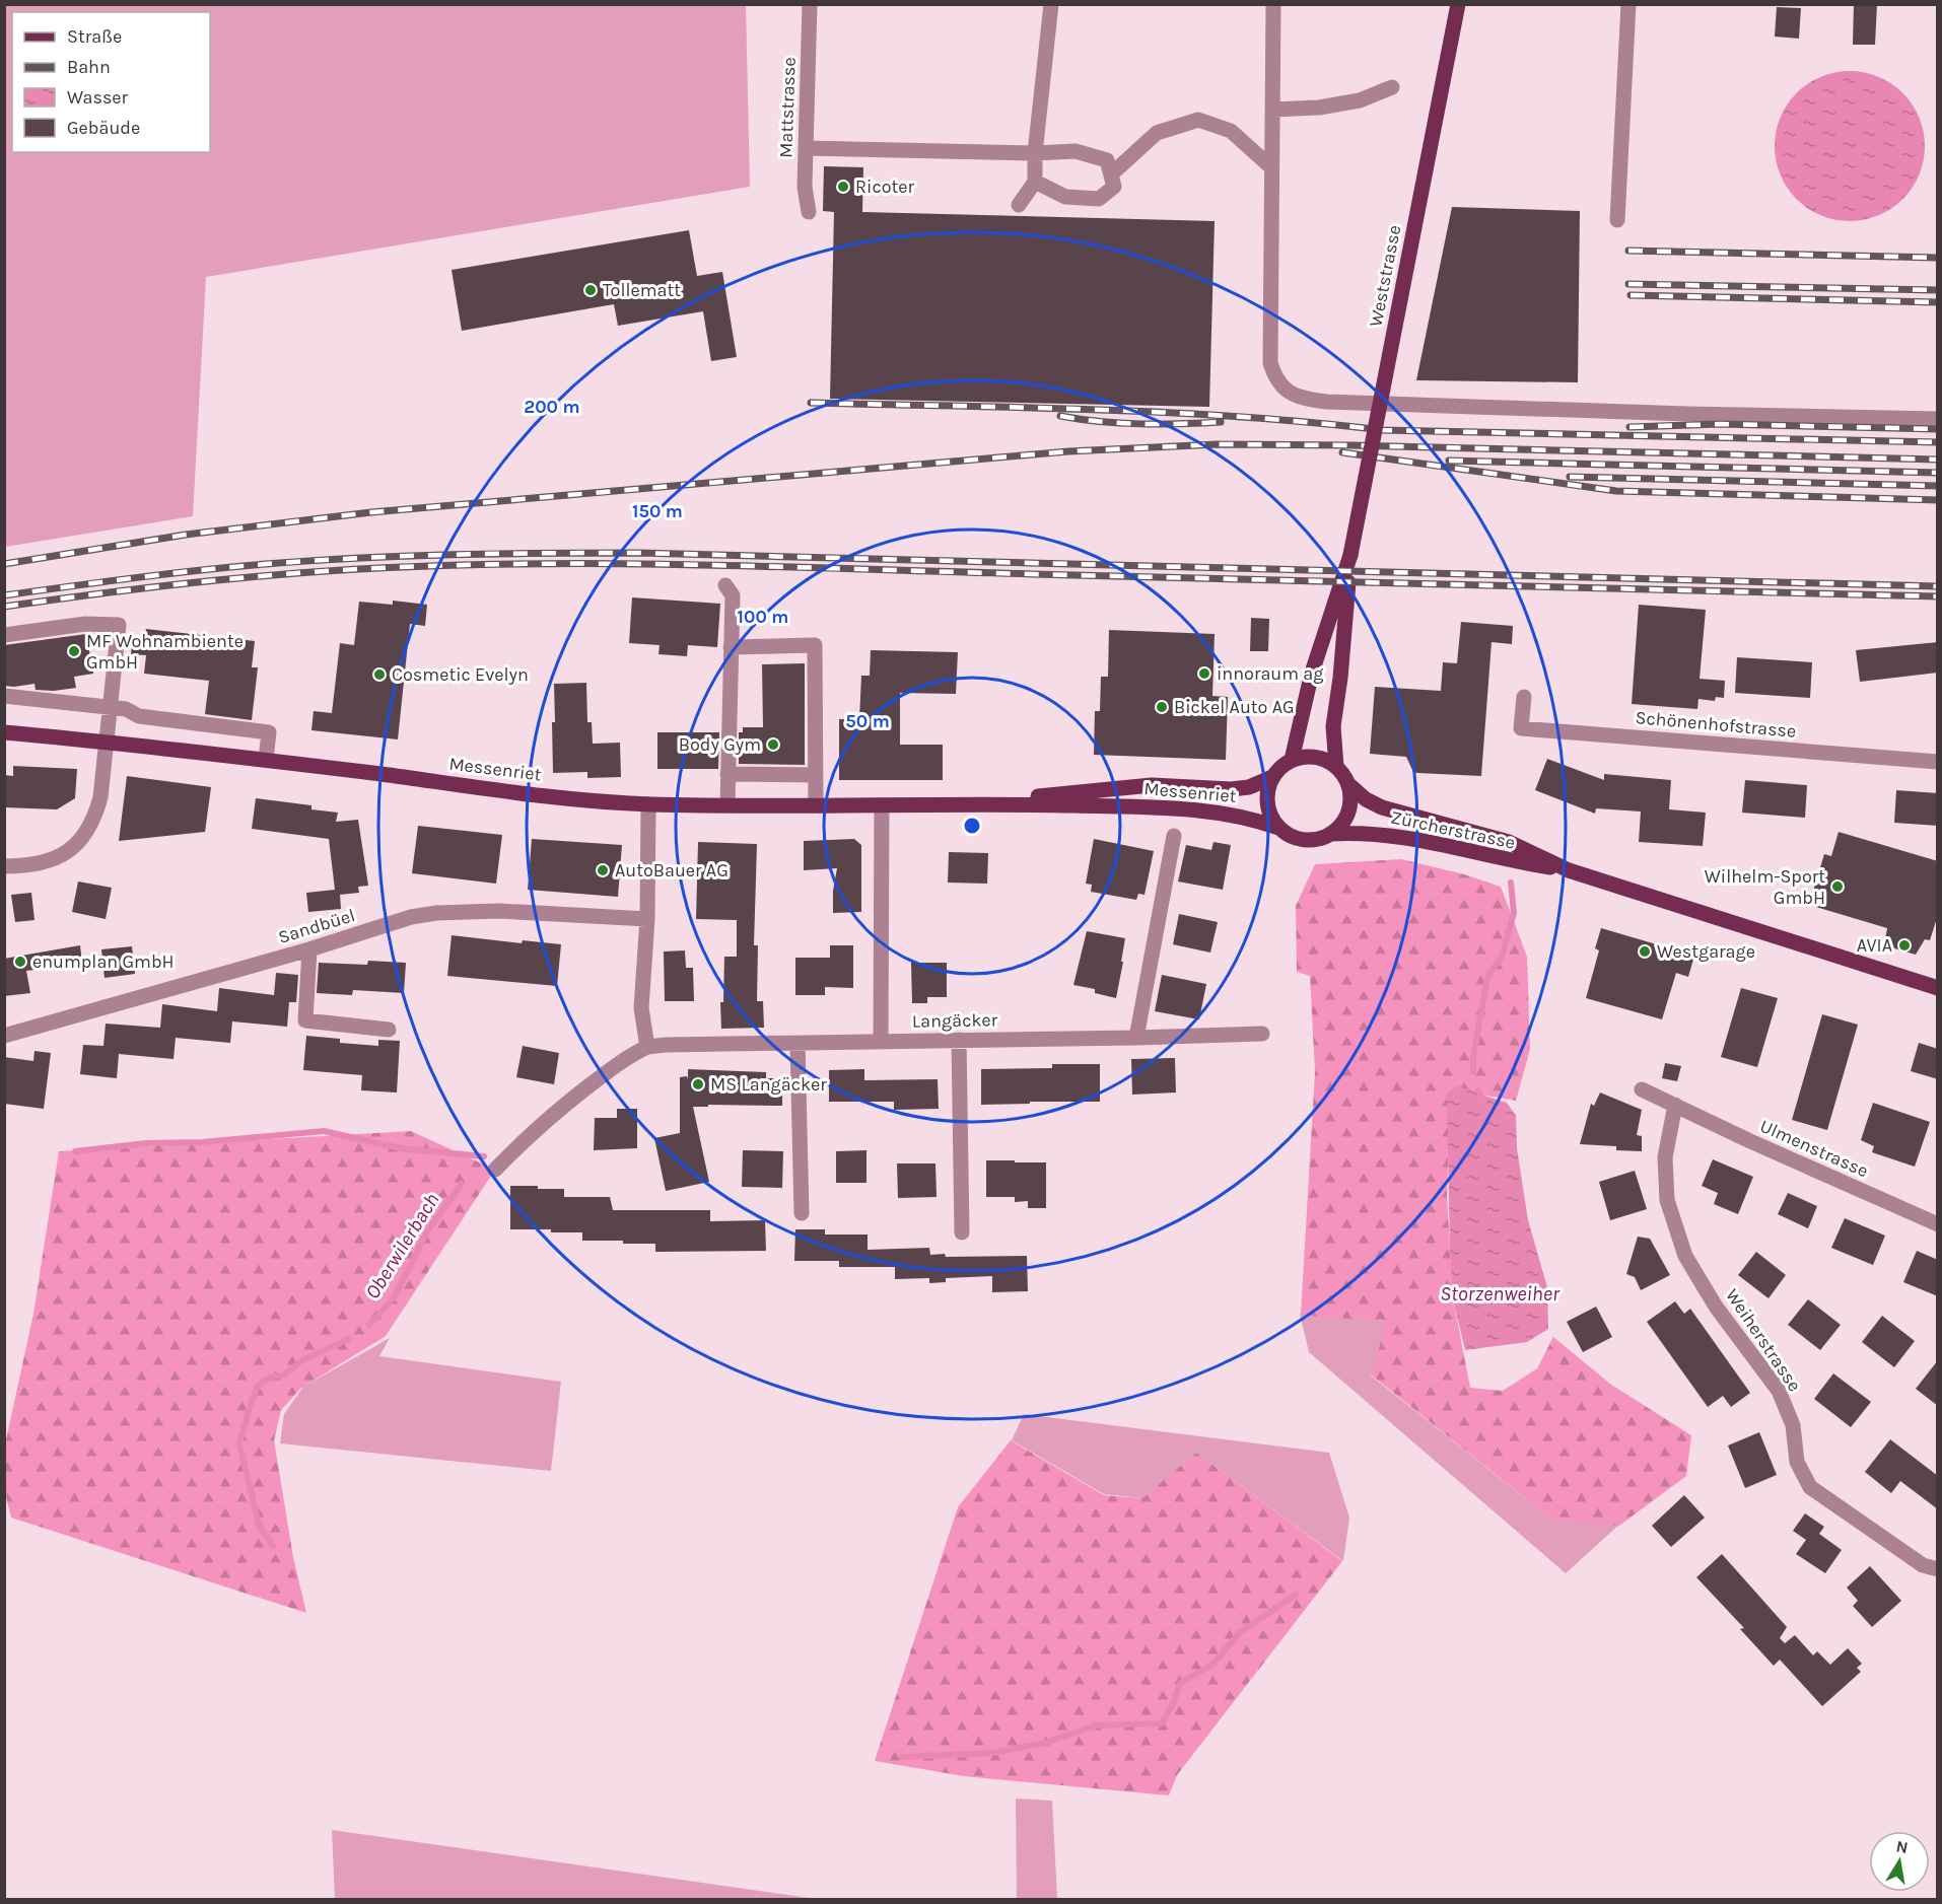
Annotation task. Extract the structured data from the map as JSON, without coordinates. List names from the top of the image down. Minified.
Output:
{"streets":{"main road":["Weststrasse","Messenriet","Zürcherstrasse"],"street":["Mattstrasse","Schönenhofstrasse","Sandbüel","Langäcker","Ulmenstrasse","Weiherstrasse"]},"crossings":[["Weststrasse","Messenriet"],["Weststrasse","Zürcherstrasse"],["Messenriet","Zürcherstrasse"],["Ulmenstrasse","Weiherstrasse"]],"water":["Oberwilerbach","Storzenweiher"],"places":["Ricoter","Tollematt","MF Wohnambiente GmbH","innoraum ag","Cosmetic Evelyn","Bickel Auto AG","Body Gym","AutoBauer AG","Wilhelm-Sport GmbH","AVIA","Westgarage","enumplan GmbH","MS Langäcker"],"legend":["Straße","Bahn","Wasser","Gebäude"],"north":"top","rings":["200 m","150 m","100 m","50 m"]}
